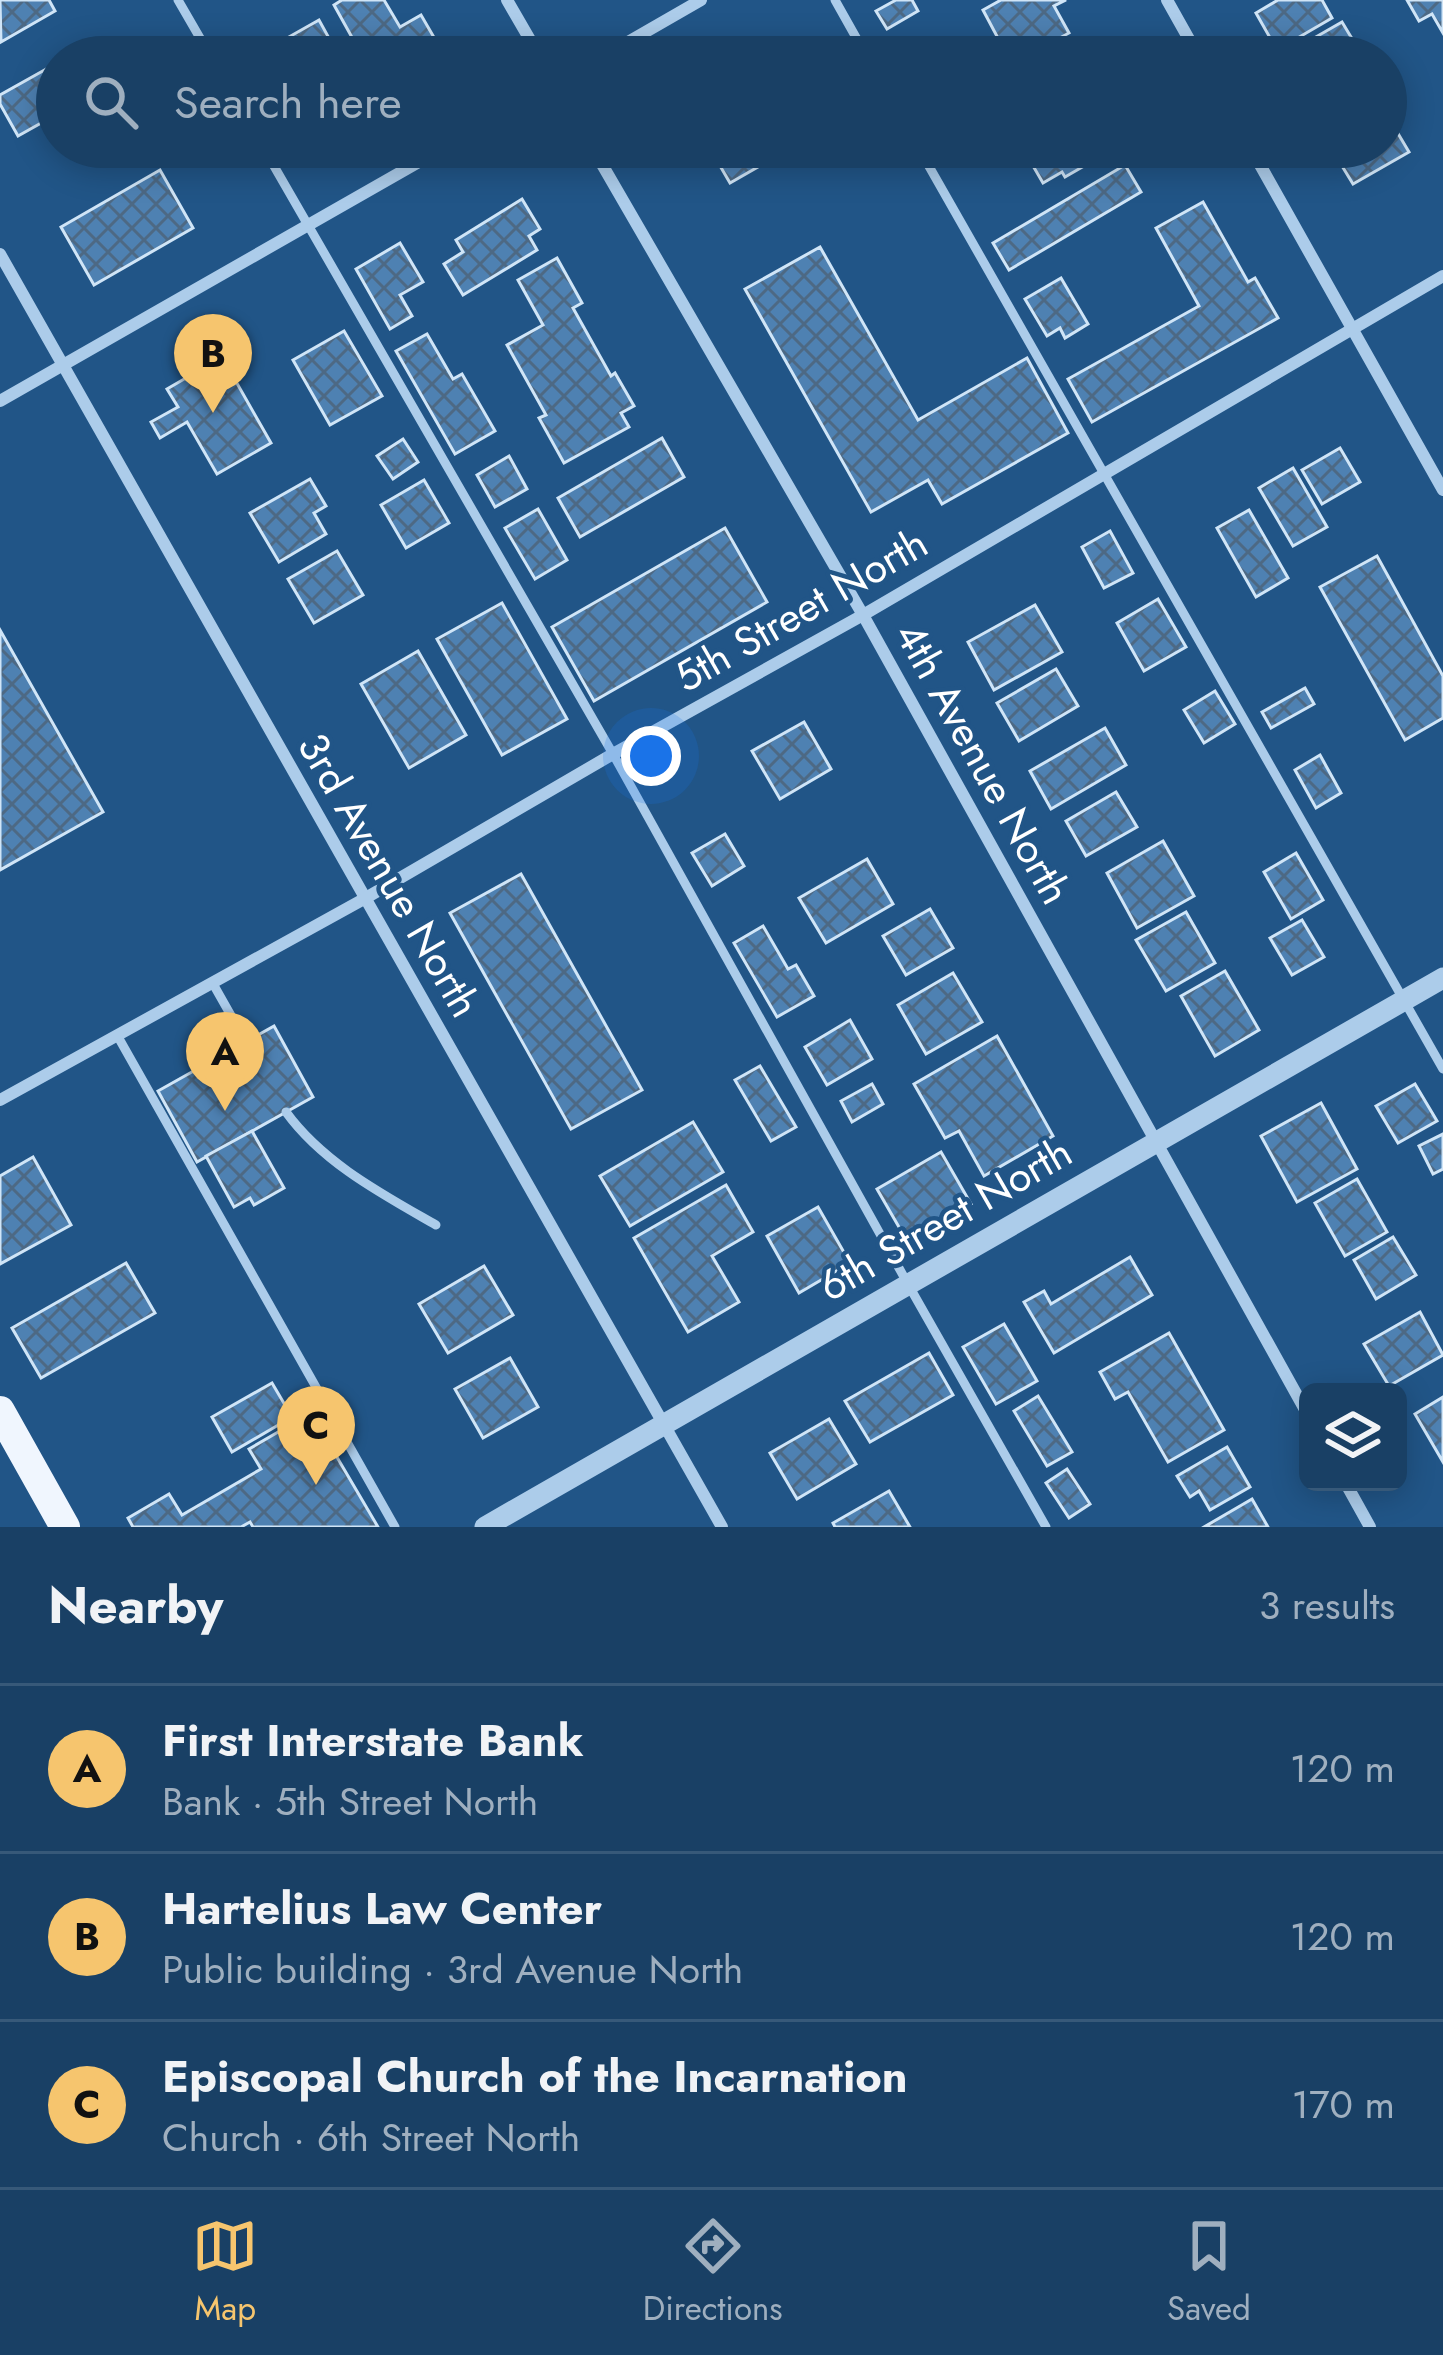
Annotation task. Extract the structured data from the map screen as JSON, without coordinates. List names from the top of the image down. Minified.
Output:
{"streets":{"street":["5th Street North","4th Avenue North","3rd Avenue North","6th Street North"]},"crossings":[["5th Street North","4th Avenue North"],["5th Street North","3rd Avenue North"],["4th Avenue North","6th Street North"],["3rd Avenue North","6th Street North"]],"page":{"search":"Search here","pins":["B","A","C"],"heading":["Nearby","3 results"],"list":[{"mark":"A","name":"First Interstate Bank","note":"Bank · 5th Street North","value":"120 m"},{"mark":"B","name":"Hartelius Law Center","note":"Public building · 3rd Avenue North","value":"120 m"},{"mark":"C","name":"Episcopal Church of the Incarnation","note":"Church · 6th Street North","value":"170 m"}],"nav":["Map","Directions","Saved"]}}
